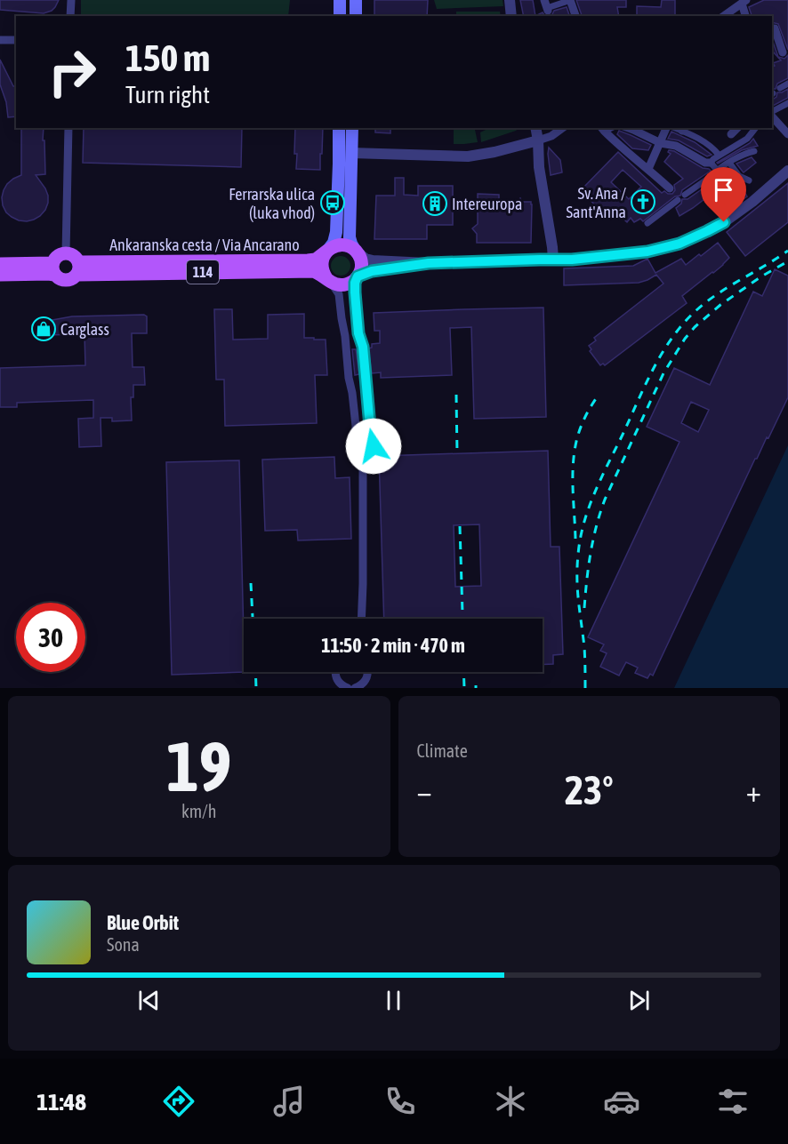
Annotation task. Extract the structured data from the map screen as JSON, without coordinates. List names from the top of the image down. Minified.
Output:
{"streets":{"main road":["Ankaranska cesta / Via Ancarano","114"]},"crossings":[["Ankaranska cesta / Via Ancarano","114"]],"places":{"church":["Sv. Ana / Sant'Anna"],"bus stop":["Ferrarska ulica (luka vhod)"],"building":["Intereuropa"],"shop":["Carglass"]},"page":{"turn":["150 m","Turn right"],"limit":"30","trip":"11:50 · 2 min · 470 m","tile":[["19","km/h"],"Climate"],"heat":["−","23°","+"],"song":["Blue Orbit","Sona"],"tabs":"11:48"}}
